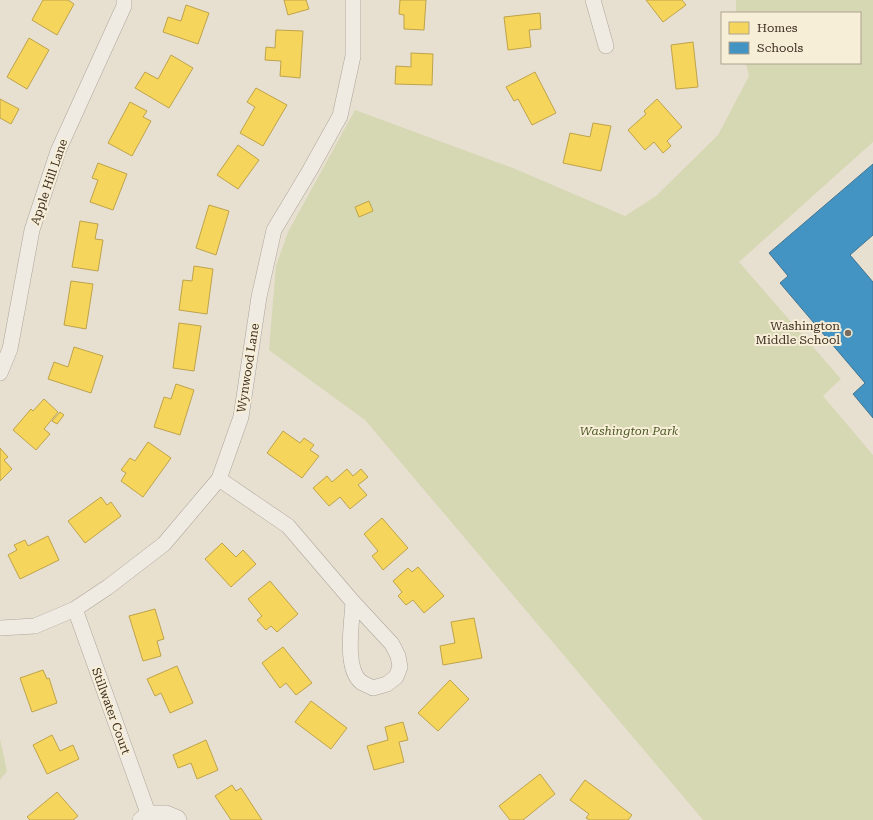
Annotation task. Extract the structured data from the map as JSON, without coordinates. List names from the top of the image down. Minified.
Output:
{"streets":{"street":["Apple Hill Lane","Wynwood Lane","Stillwater Court"]},"crossings":[["Wynwood Lane","Stillwater Court"]],"parks":["Washington Park"],"places":["Washington Middle School"],"legend":["Homes","Schools"]}
